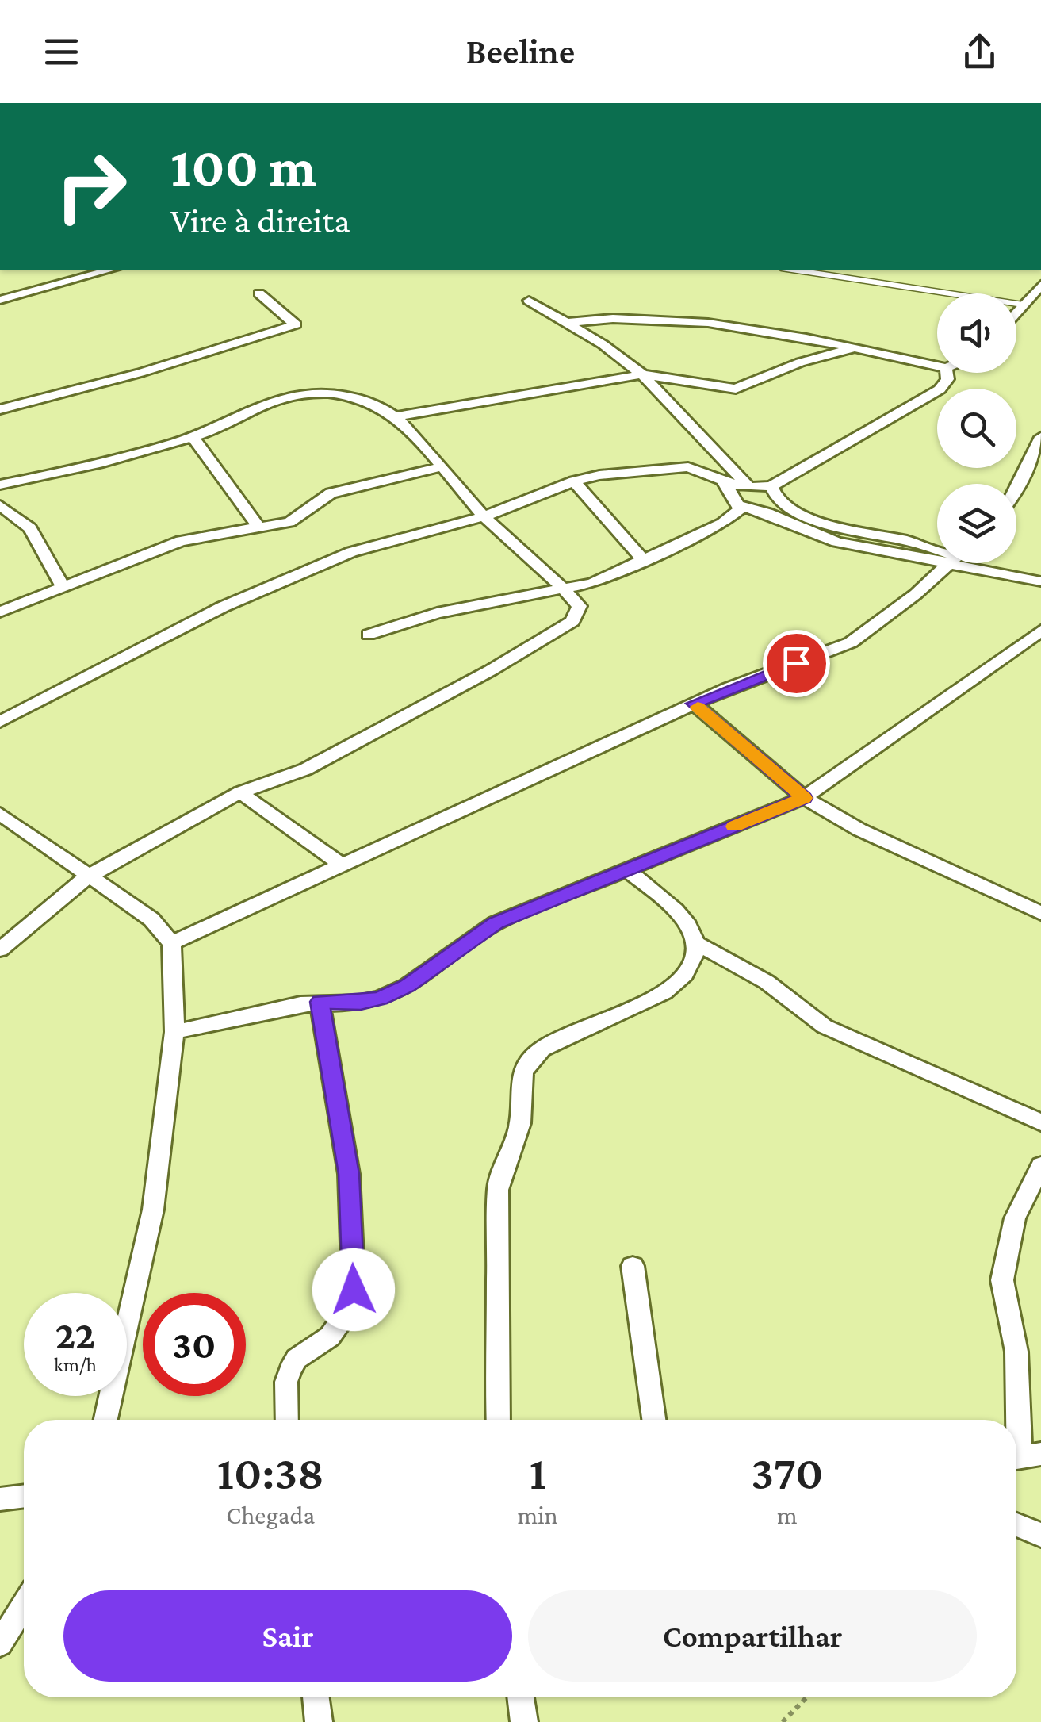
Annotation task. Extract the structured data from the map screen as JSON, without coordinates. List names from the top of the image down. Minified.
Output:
{"page":{"header":"Beeline","turn":["100 m","Vire à direita"],"speed":"22 km/h","limit":"30","eta":["10:38","Chegada","1","min","370","m"],"buttons":["Sair","Compartilhar"]}}
